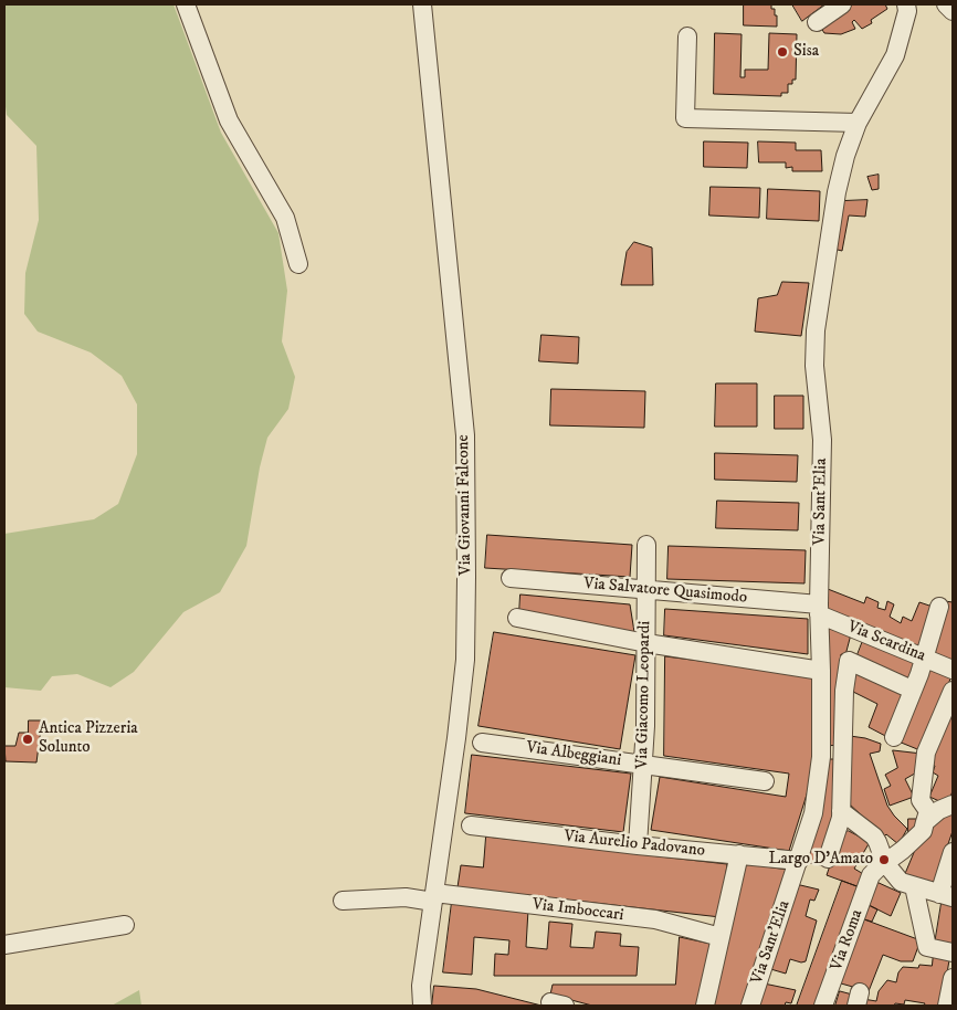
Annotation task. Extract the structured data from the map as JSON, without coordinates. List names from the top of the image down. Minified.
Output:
{"streets":{"street":["Via Sant'Elia","Via Giovanni Falcone","Via Salvatore Quasimodo","Via Scardina","Via Giacomo Leopardi","Via Albeggiani","Via Aurelio Padovano","Via Imboccari","Via Roma"]},"crossings":[["Via Sant'Elia","Via Salvatore Quasimodo"],["Via Sant'Elia","Via Scardina"],["Via Sant'Elia","Via Aurelio Padovano"],["Via Giovanni Falcone","Via Imboccari"],["Via Salvatore Quasimodo","Via Scardina"],["Via Salvatore Quasimodo","Via Giacomo Leopardi"],["Via Giacomo Leopardi","Via Albeggiani"],["Via Giacomo Leopardi","Via Aurelio Padovano"]],"places":["Sisa","Antica Pizzeria Solunto","Largo D'Amato"]}
